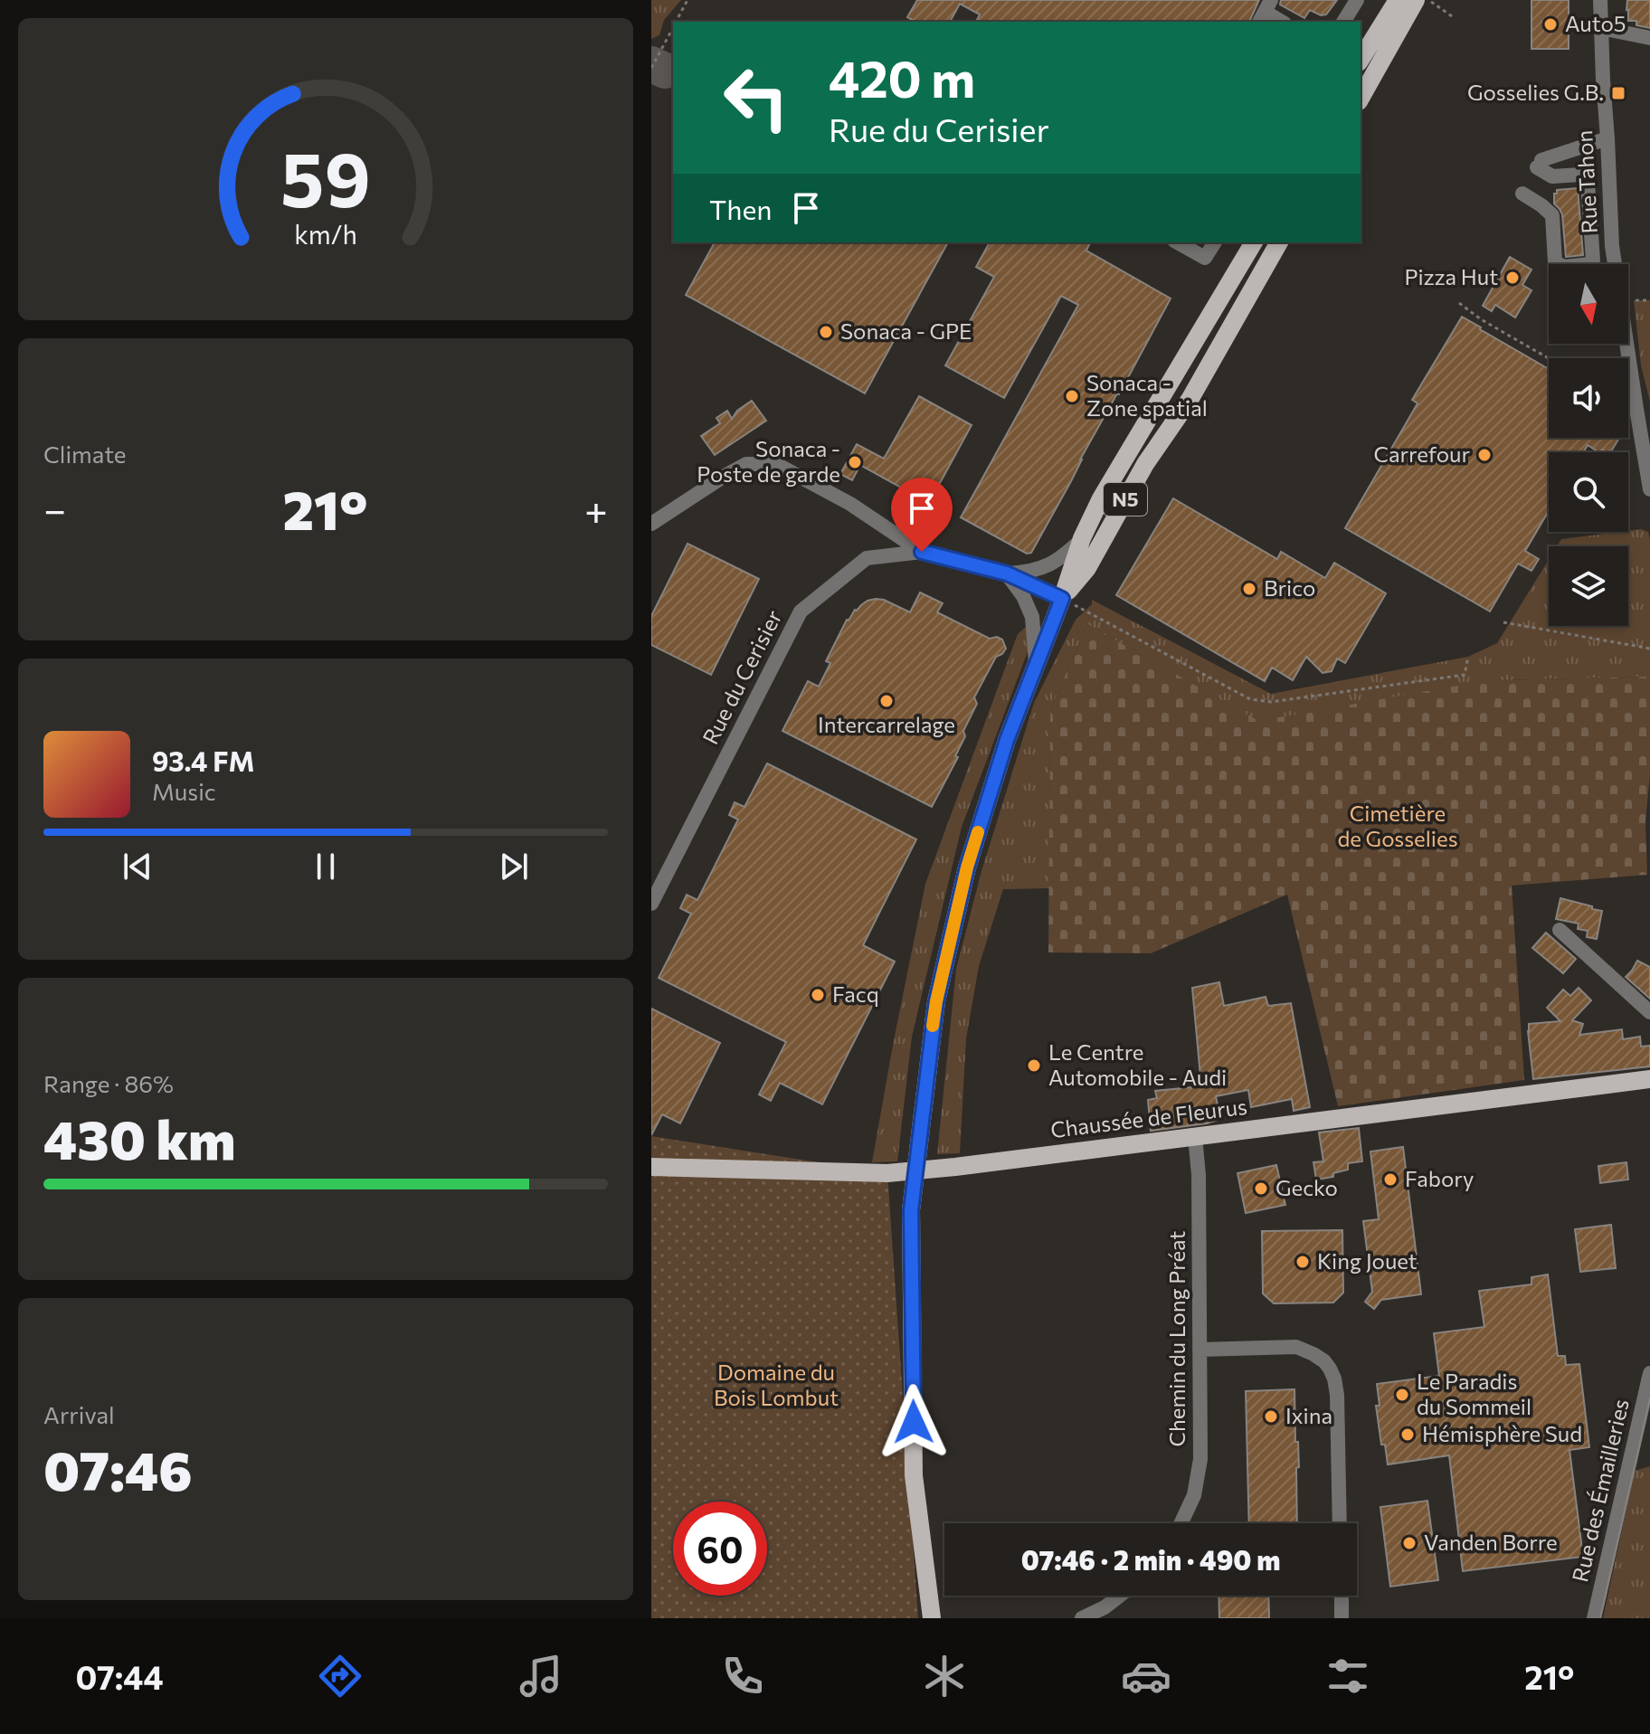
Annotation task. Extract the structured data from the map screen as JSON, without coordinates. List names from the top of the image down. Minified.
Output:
{"streets":{"main road":["N5","Chaussée de Fleurus"],"street":["Rue Tahon","Rue du Cerisier","Chemin du Long Préat","Rue des Émailleries"]},"crossings":[["N5","Rue du Cerisier"],["Chaussée de Fleurus","Chemin du Long Préat"]],"parks":["Cimetière de Gosselies","Domaine du Bois Lombut"],"places":{"other":["Auto5","Pizza Hut","Sonaca - GPE","Sonaca - Zone spatial","Carrefour","Sonaca - Poste de garde","Brico","Intercarrelage","Facq","Le Centre Automobile - Audi","Fabory","Gecko","King Jouet","Le Paradis du Sommeil","Ixina","Hémisphère Sud","Vanden Borre"],"transit":["Gosselies G.B."]},"north":"bottom","page":{"turn":["420 m","Rue du Cerisier"],"then":"Then","tile":["Climate",["Range · 86%","430 km"],["Arrival","07:46"]],"heat":["−","21°","+"],"song":["93.4 FM","Music"],"limit":"60","trip":"07:46 · 2 min · 490 m","tabs":["07:44","21°"],"gauge":["59","km/h"]}}
